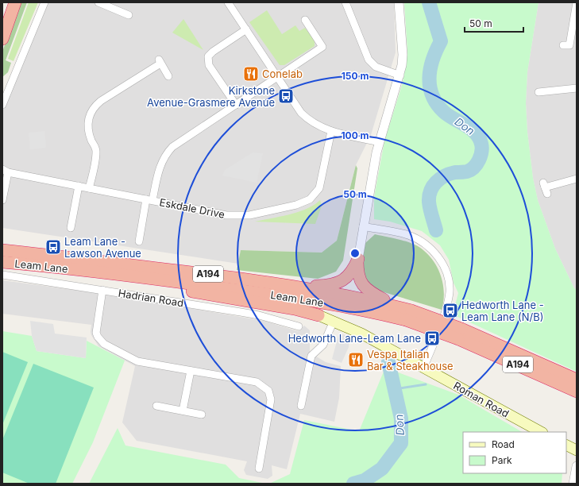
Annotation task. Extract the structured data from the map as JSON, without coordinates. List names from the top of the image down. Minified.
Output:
{"streets":{"highway":["Leam Lane","A194"],"main road":["Roman Road"],"street":["Eskdale Drive","Hadrian Road"]},"crossings":[["Leam Lane","A194"]],"water":["Don"],"places":{"restaurant":["Conelab","Vespa Italian Bar & Steakhouse"],"bus stop":["Kirkstone Avenue-Grasmere Avenue","Leam Lane - Lawson Avenue","Hedworth Lane - Leam Lane (N/B)","Hedworth Lane-Leam Lane"]},"legend":["Road","Park"],"scale_bar":"50 m","rings":["150 m","100 m","50 m"]}
